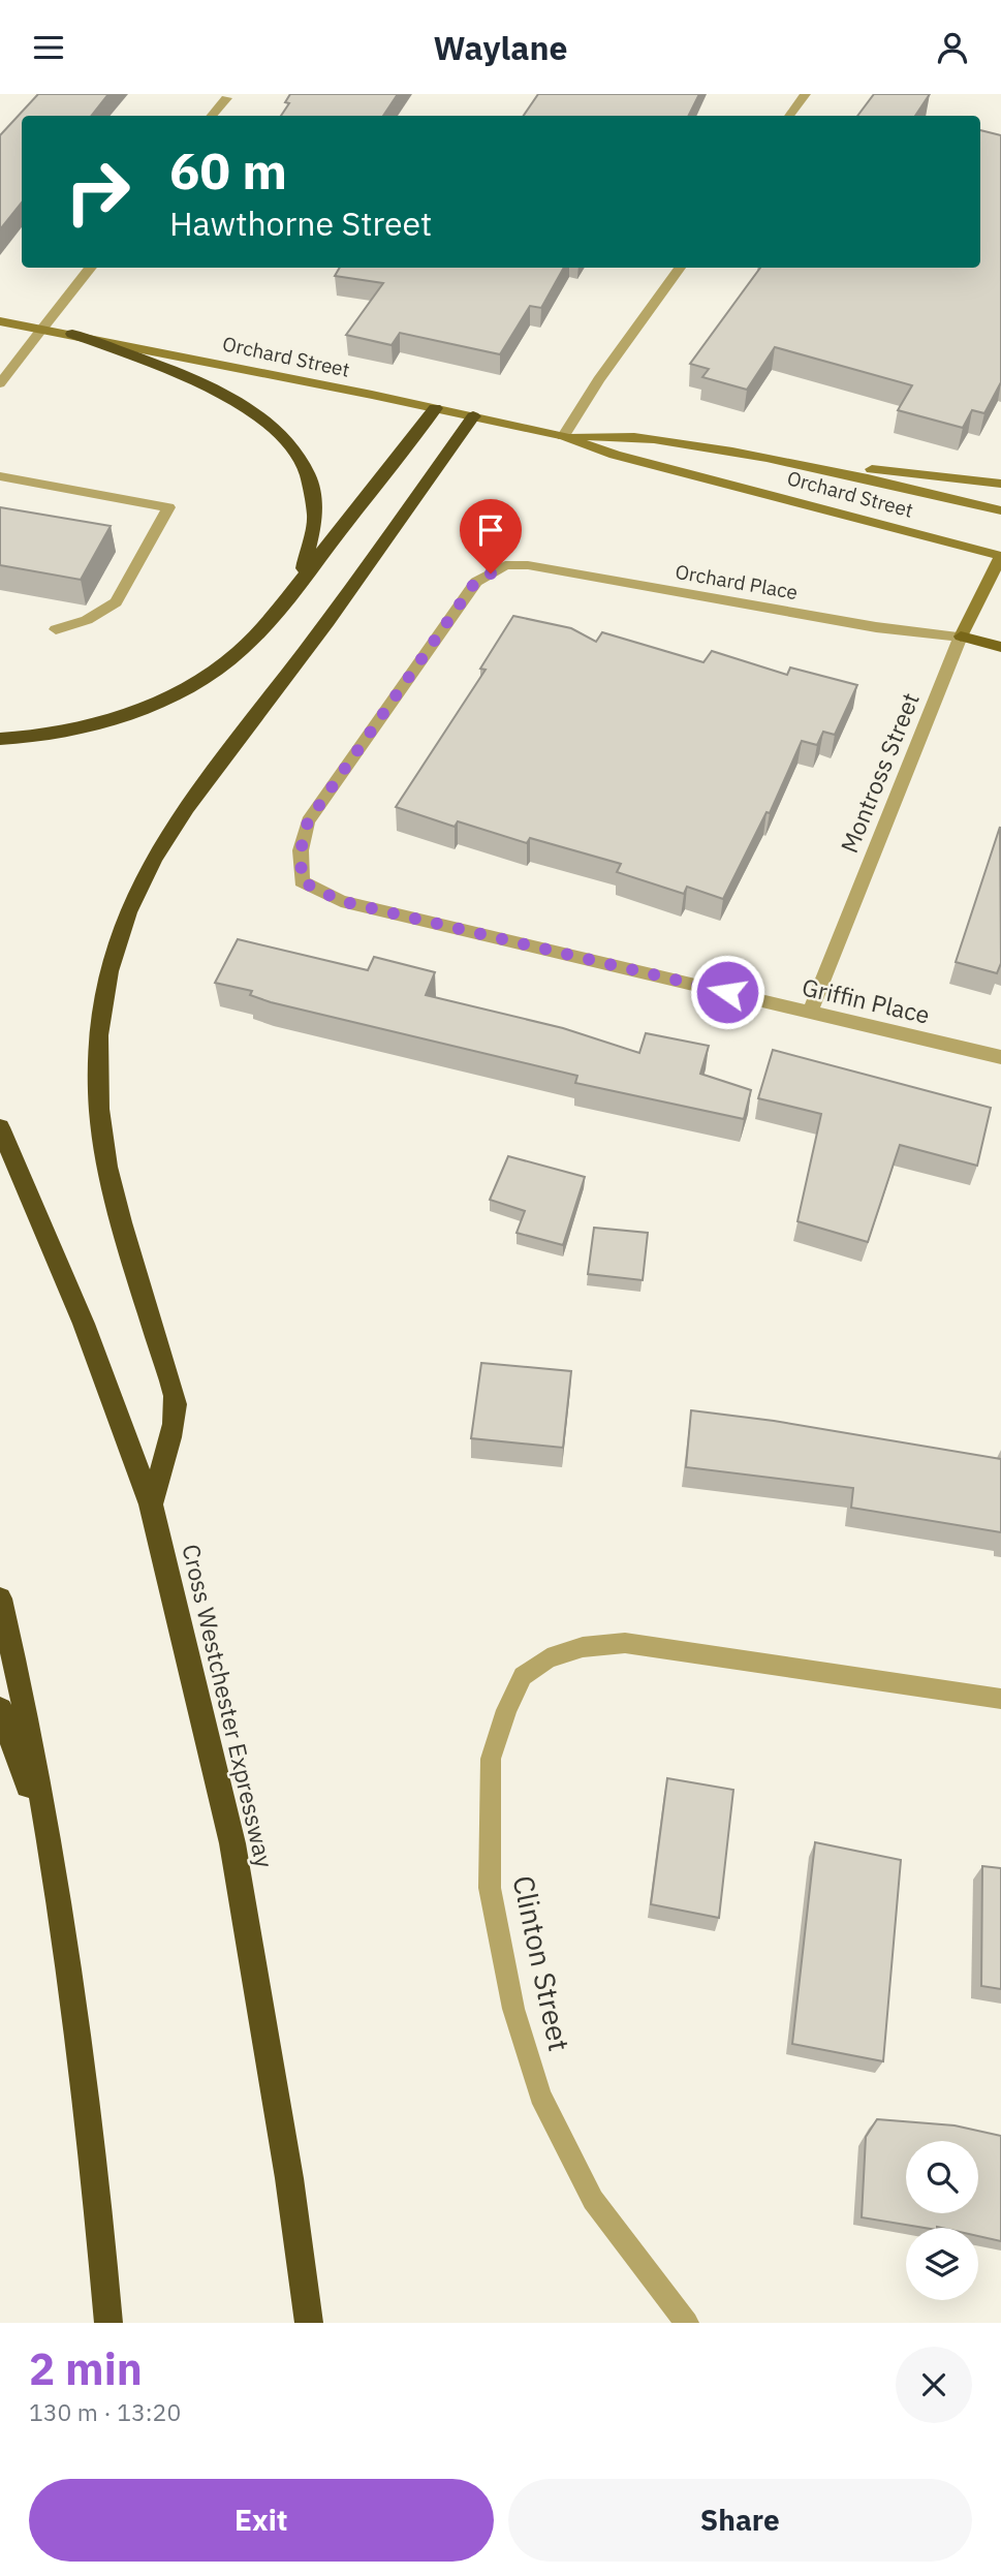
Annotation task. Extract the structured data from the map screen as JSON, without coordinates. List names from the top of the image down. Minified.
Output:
{"streets":{"highway":["Cross Westchester Expressway"],"street":["Orchard Street","Orchard Place","Montross Street","Griffin Place","Clinton Street"]},"crossings":[["Orchard Street","Montross Street"],["Orchard Place","Montross Street"],["Orchard Place","Griffin Place"],["Montross Street","Griffin Place"]],"page":{"header":"Waylane","turn":["60 m","Hawthorne Street"],"heading":["2 min","130 m · 13:20"],"buttons":["Exit","Share"]}}
